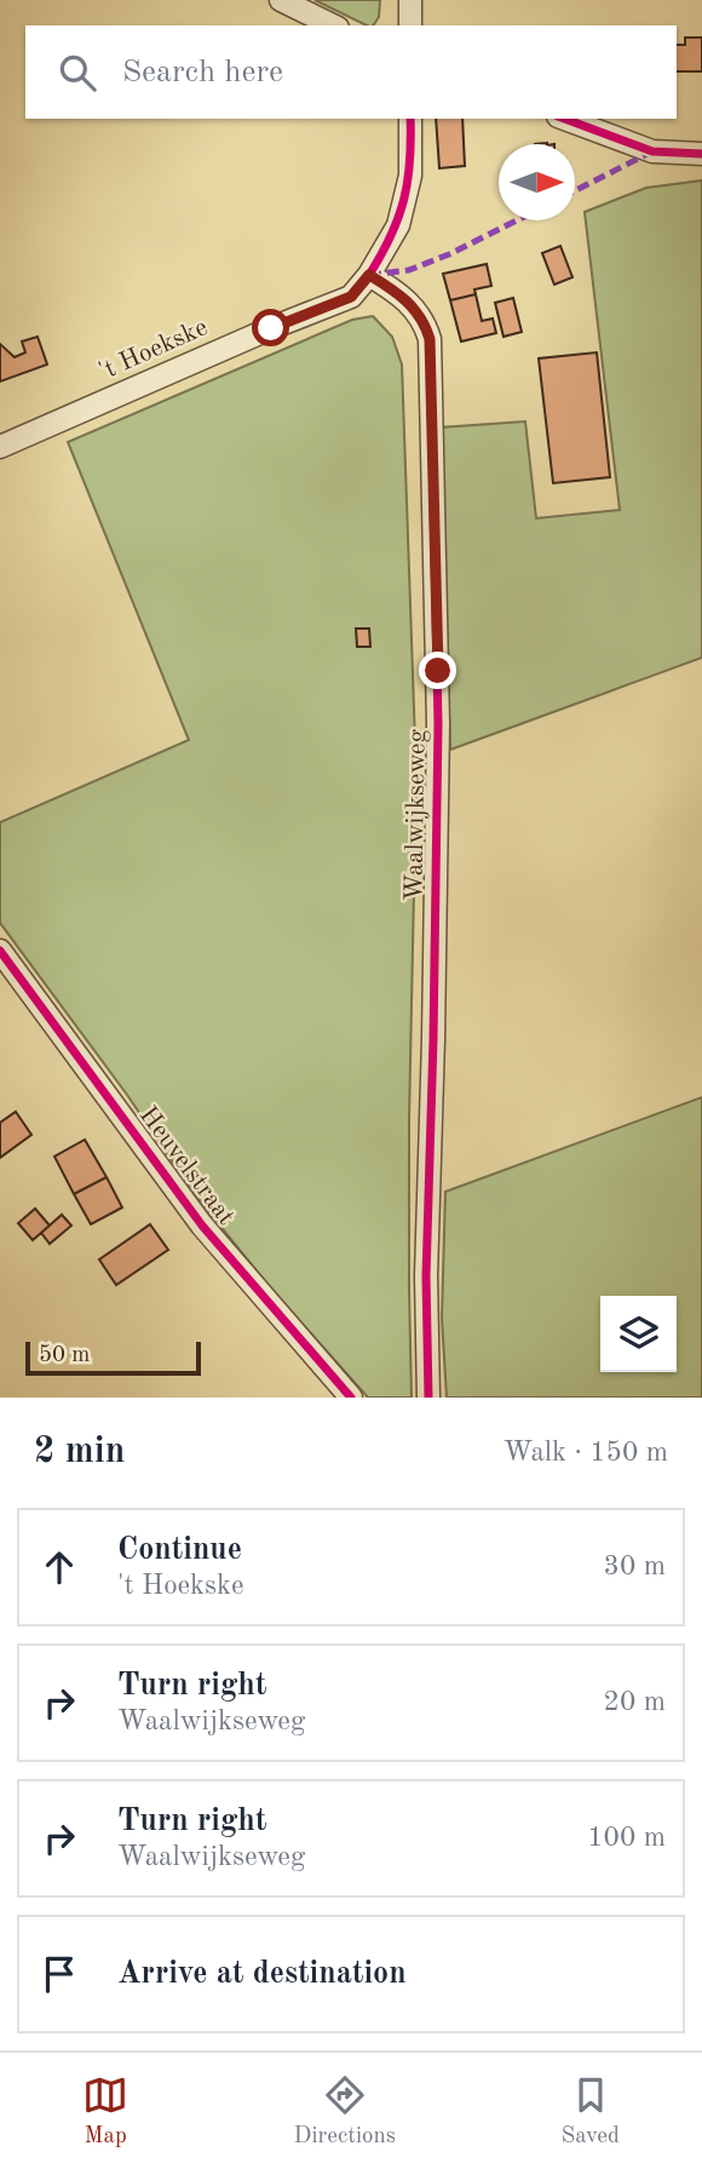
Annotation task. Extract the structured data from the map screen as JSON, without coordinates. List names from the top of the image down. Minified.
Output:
{"streets":{"street":["'t Hoekske","Waalwijkseweg","Heuvelstraat"]},"crossings":[["'t Hoekske","Waalwijkseweg"]],"scale_bar":"50 m","north":"right","page":{"search":"Search here","scale":"50 m","heading":["2 min","Walk · 150 m"],"list":[["Continue","'t Hoekske","30 m"],["Turn right","Waalwijkseweg","20 m"],["Turn right","Waalwijkseweg","100 m"],"Arrive at destination"],"nav":["Map","Directions","Saved"]}}
